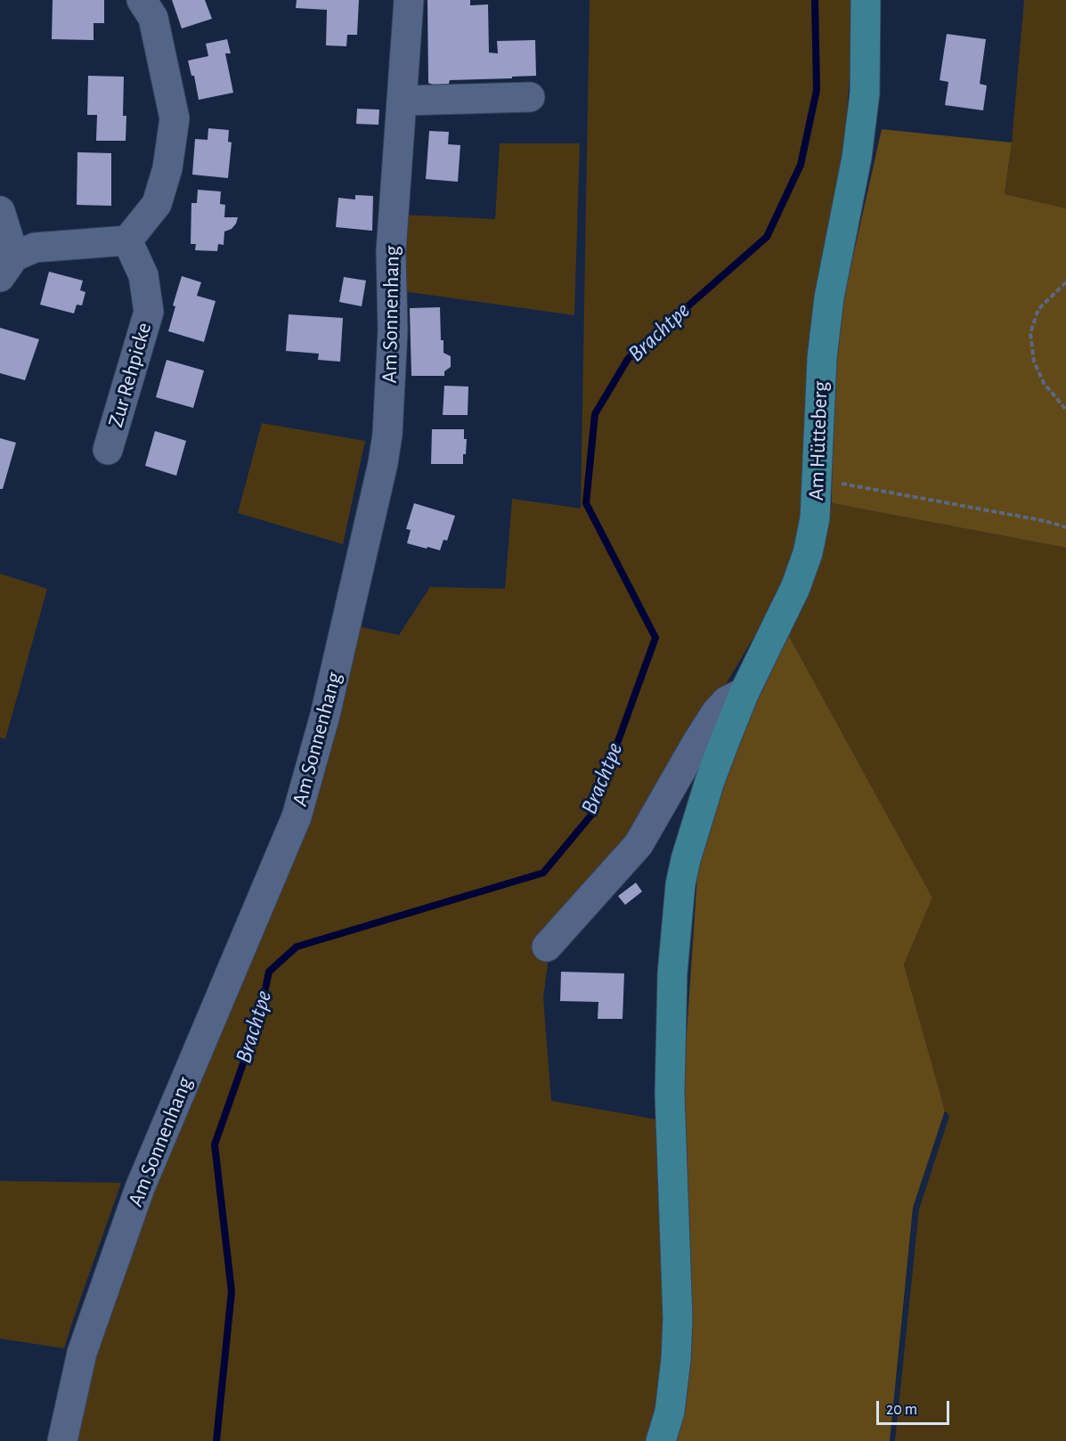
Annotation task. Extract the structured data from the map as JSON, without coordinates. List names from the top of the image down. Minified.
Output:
{"streets":{"main road":["Am Hütteberg"],"street":["Am Sonnenhang","Zur Rehpicke"]},"water":["Brachtpe"],"scale_bar":"20 m"}
